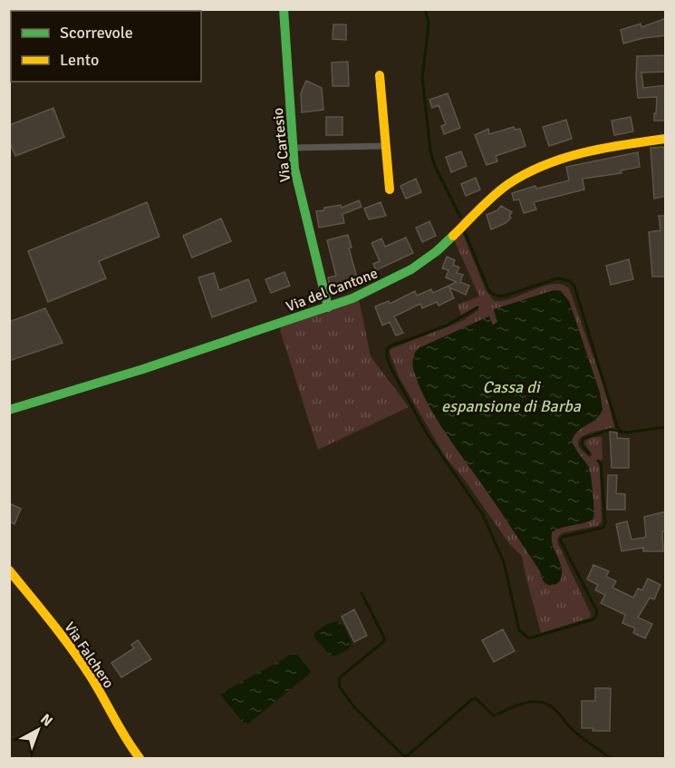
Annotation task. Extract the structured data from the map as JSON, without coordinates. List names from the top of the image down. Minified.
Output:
{"streets":{"street":["Via Cartesio","Via del Cantone","Via Falchero"]},"crossings":[["Via Cartesio","Via del Cantone"]],"water":["Cassa di espansione di Barba"],"legend":["Scorrevole","Lento"],"north":"top right"}
